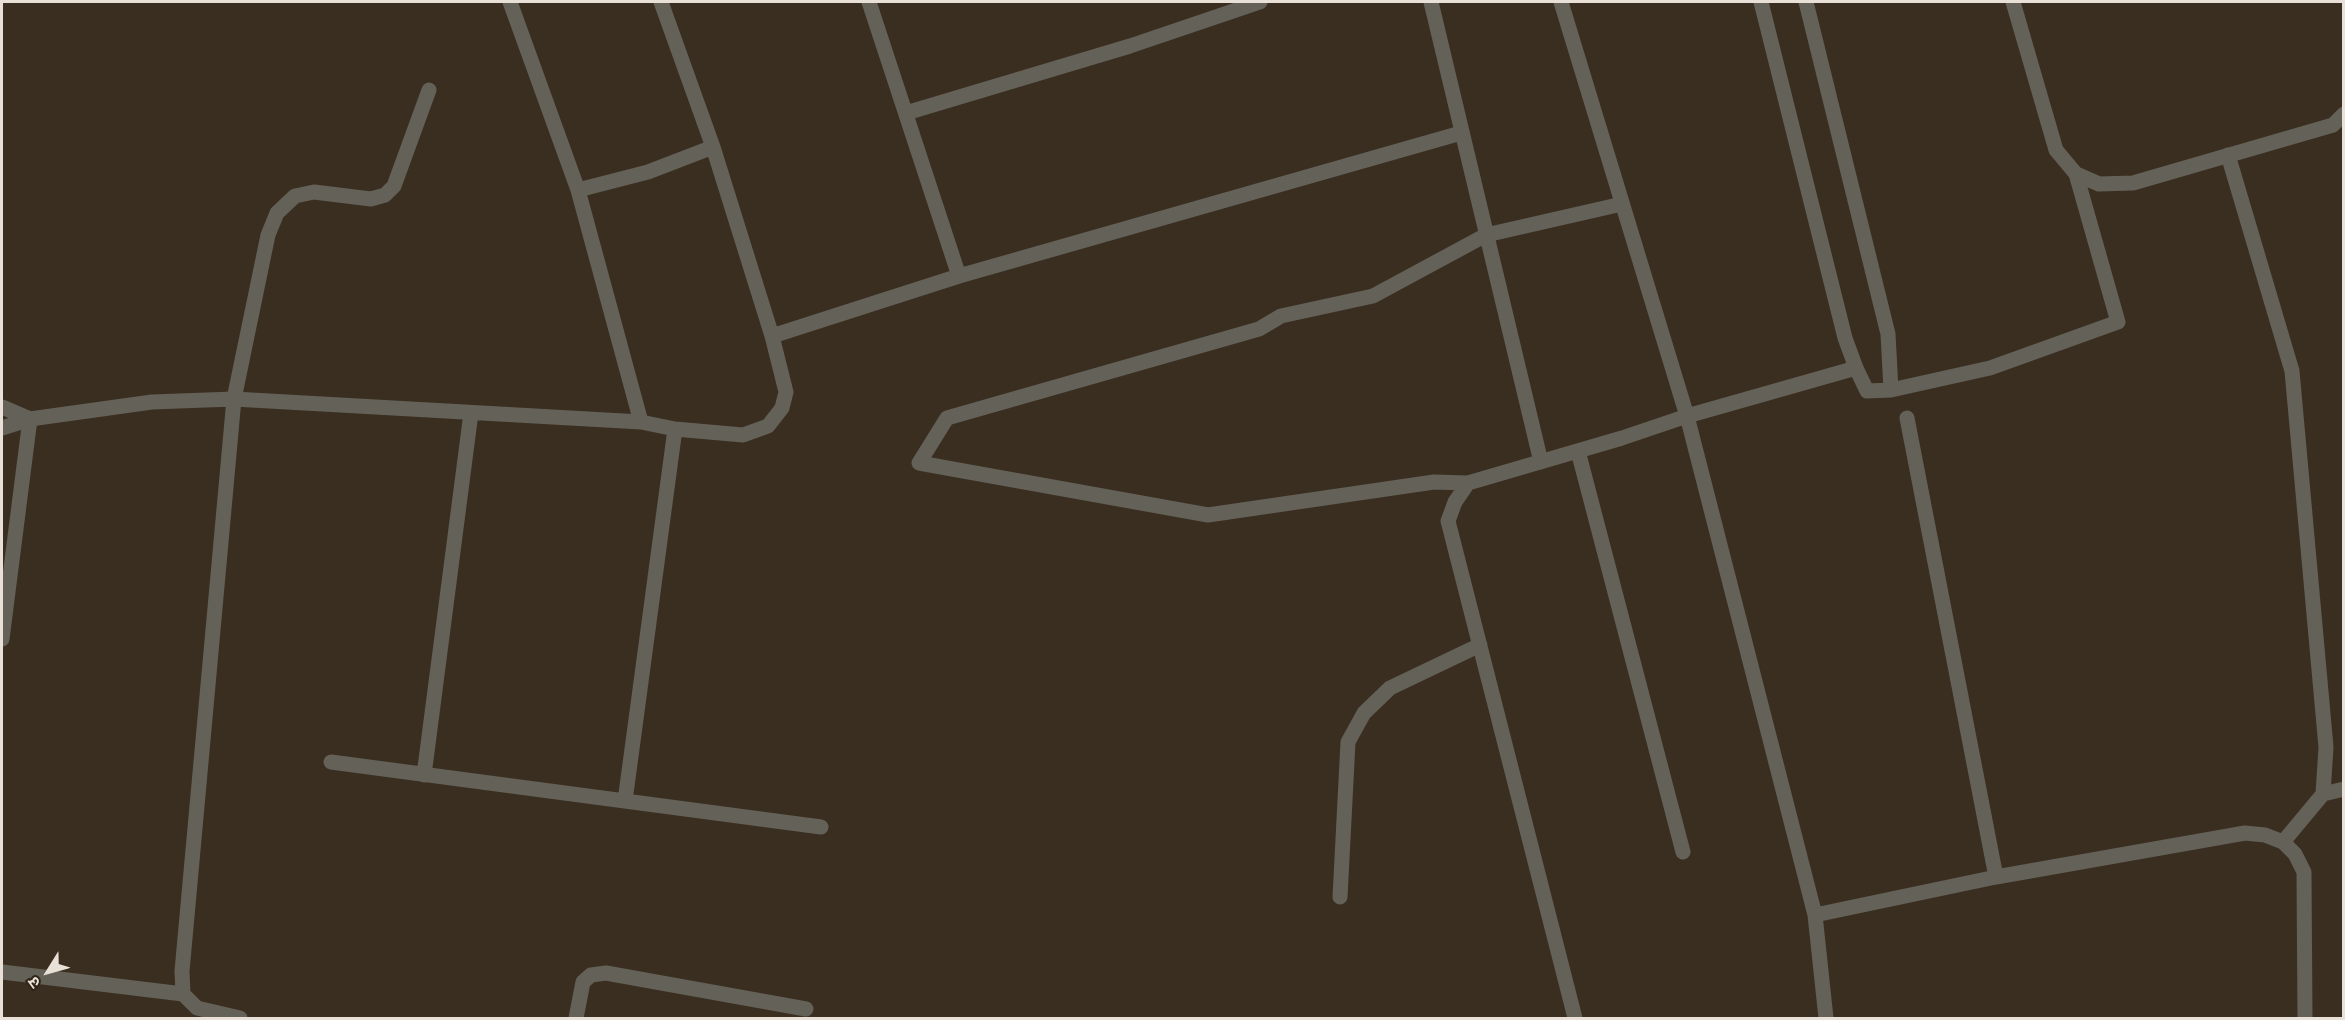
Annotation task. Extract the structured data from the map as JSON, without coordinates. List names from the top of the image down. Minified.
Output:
{"north":"bottom left"}
